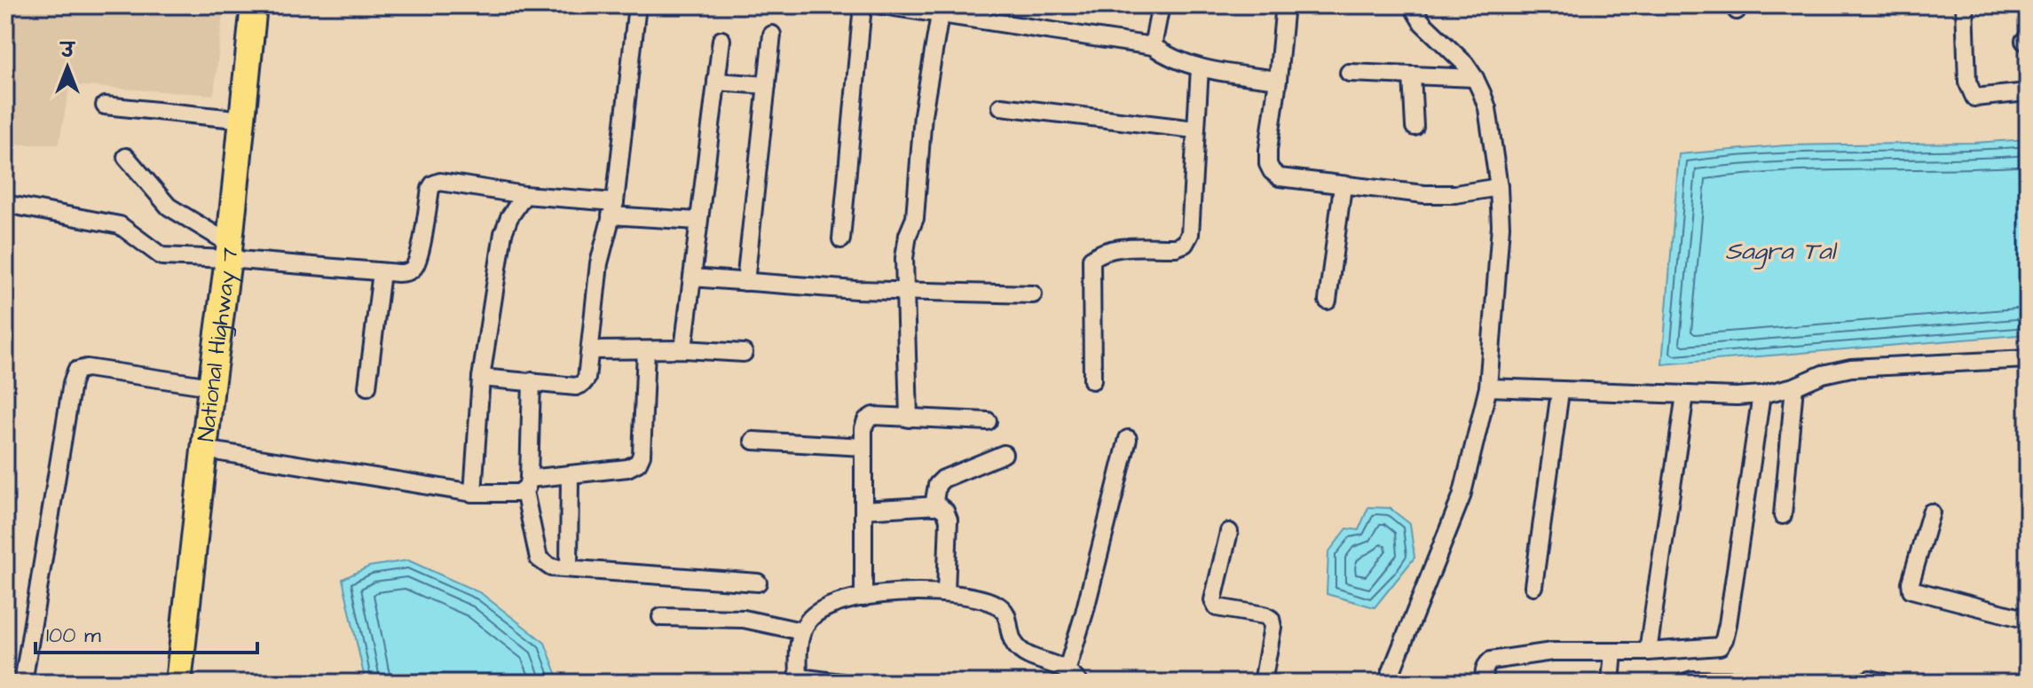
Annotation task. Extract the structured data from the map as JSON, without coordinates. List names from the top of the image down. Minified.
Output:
{"streets":{"main road":["National Highway 7"]},"water":["Sagra Tal"],"scale_bar":"100 m","north":"top"}
